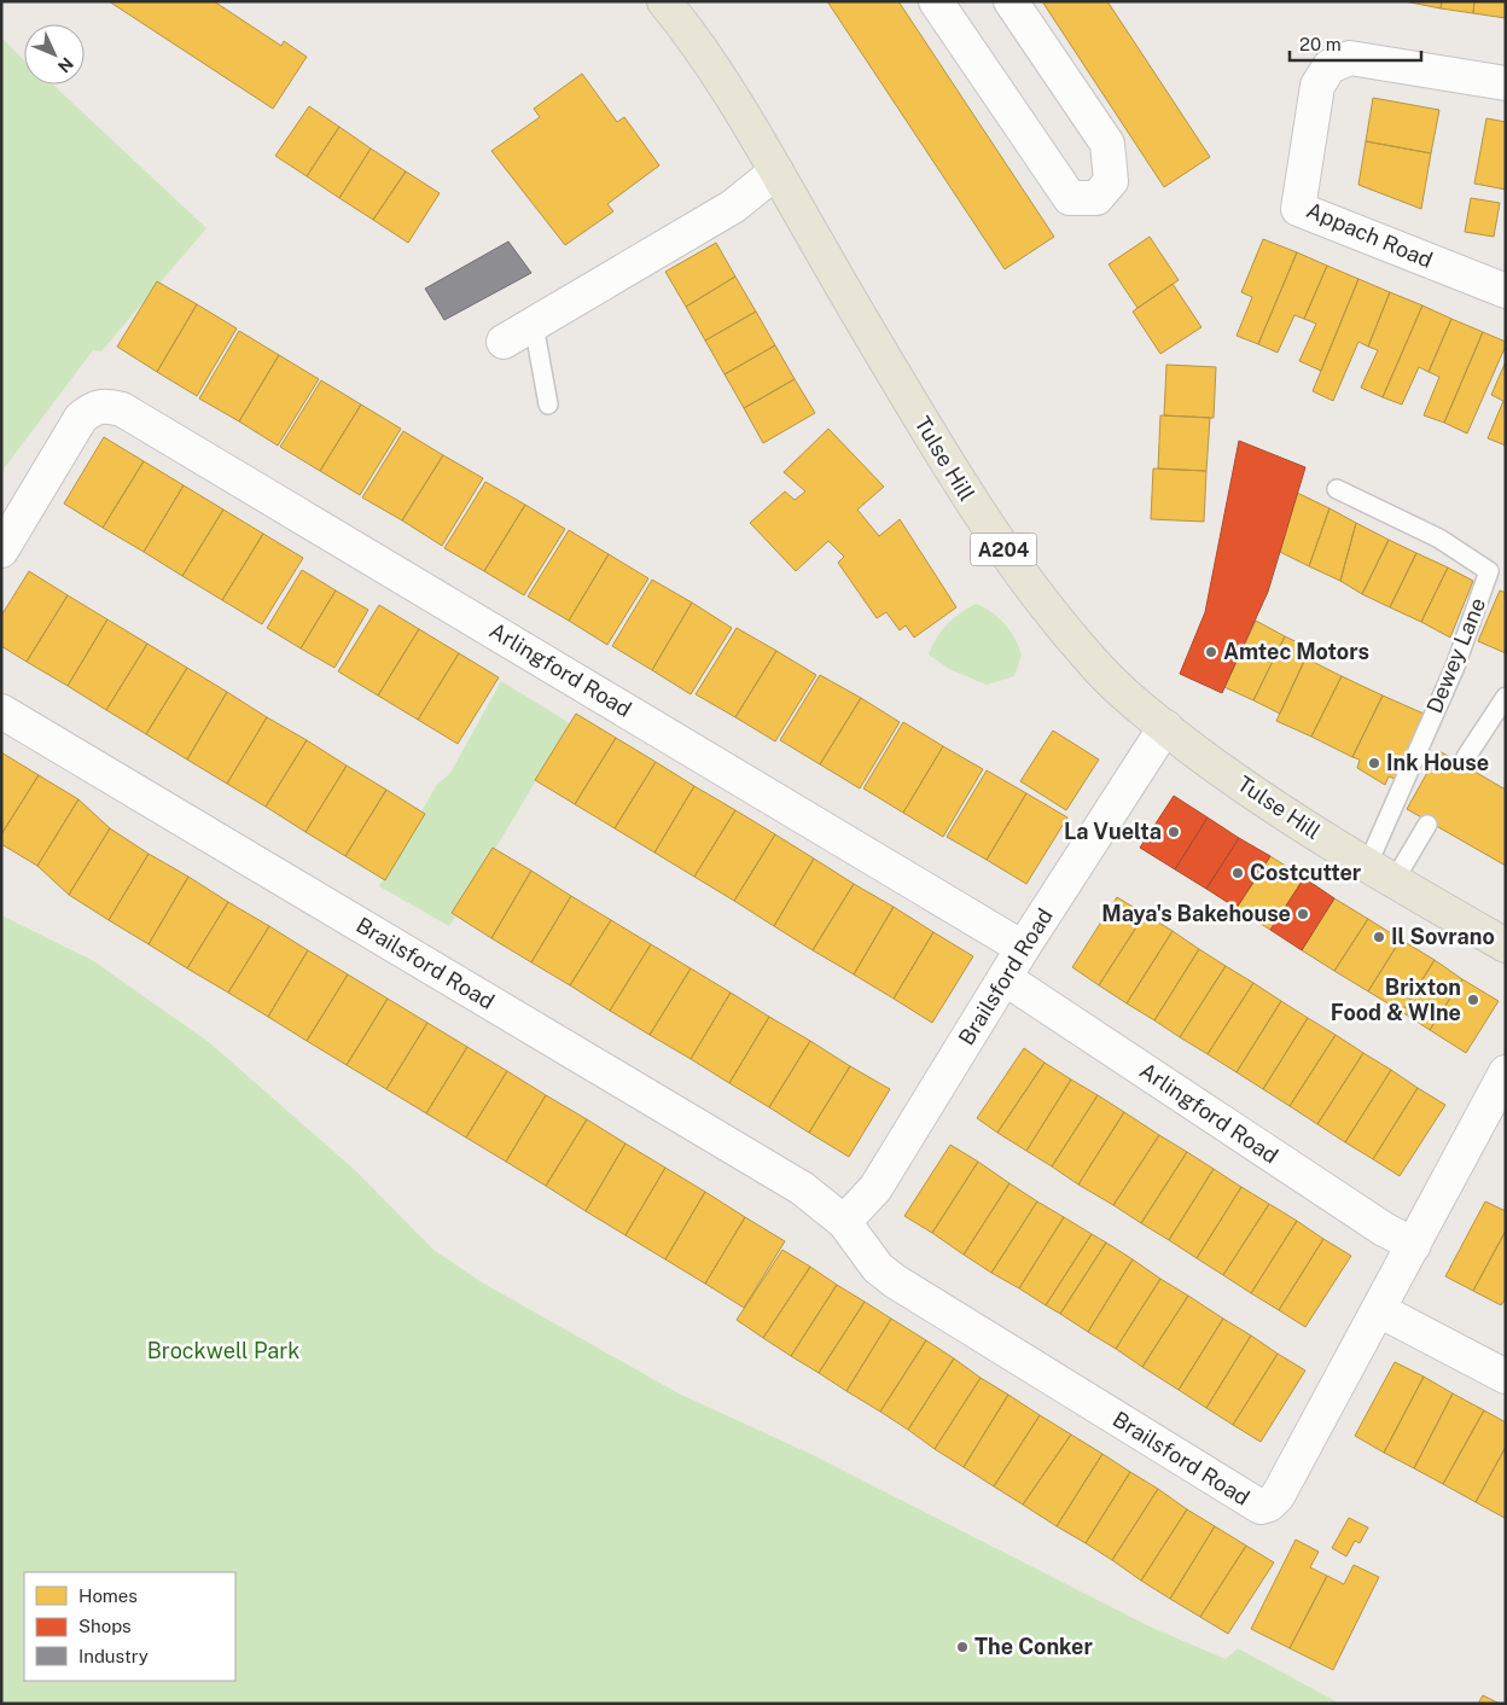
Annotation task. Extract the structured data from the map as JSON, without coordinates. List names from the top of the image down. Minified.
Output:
{"streets":{"main road":["Tulse Hill","A204"],"street":["Appach Road","Arlingford Road","Brailsford Road"],"lane":["Dewey Lane"]},"crossings":[["Tulse Hill","Dewey Lane"],["Tulse Hill","Brailsford Road"],["Arlingford Road","Brailsford Road"]],"parks":["Brockwell Park"],"places":["Amtec Motors","Ink House","La Vuelta","Costcutter","Maya's Bakehouse","Il Sovrano","Brixton Food & WIne","The Conker"],"legend":["Homes","Shops","Industry"],"scale_bar":"20 m","north":"bottom right"}
